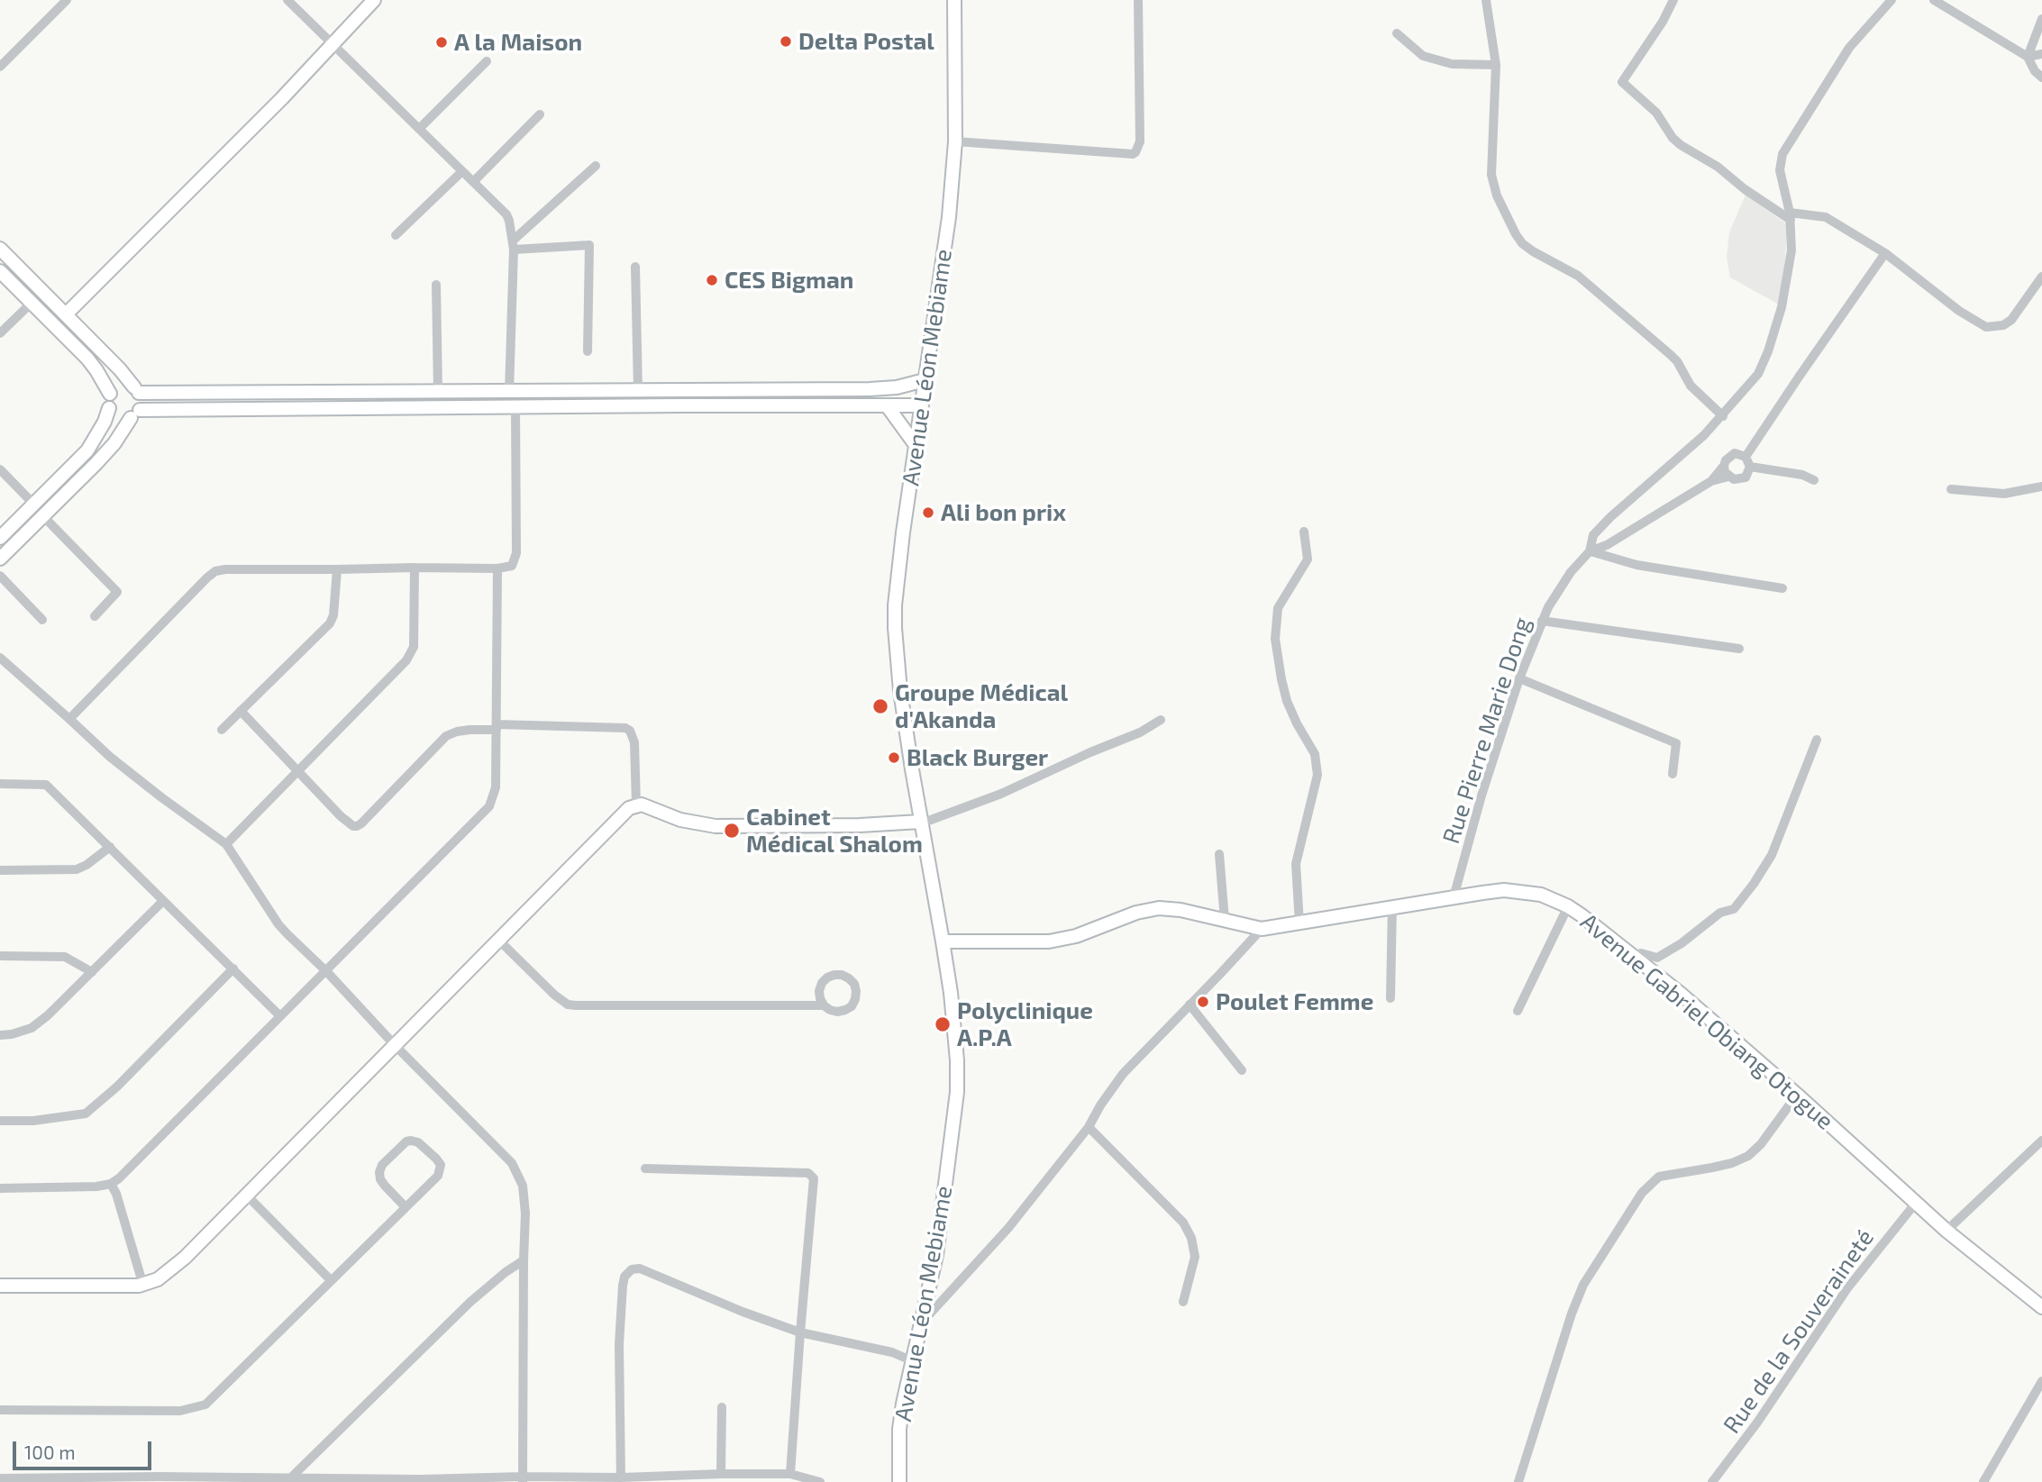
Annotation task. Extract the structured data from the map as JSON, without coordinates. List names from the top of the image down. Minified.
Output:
{"streets":{"street":["Avenue Léon Mebiame","Rue Pierre Marie Dong","Avenue Gabriel Obiang Otogue","Rue de la Souveraineté"]},"crossings":[["Avenue Léon Mebiame","Avenue Gabriel Obiang Otogue"],["Rue Pierre Marie Dong","Avenue Gabriel Obiang Otogue"],["Avenue Gabriel Obiang Otogue","Rue de la Souveraineté"]],"places":["Delta Postal","A la Maison","CES Bigman","Ali bon prix","Groupe Médical d'Akanda","Black Burger","Cabinet Médical Shalom","Poulet Femme","Polyclinique A.P.A"],"scale_bar":"100 m"}
